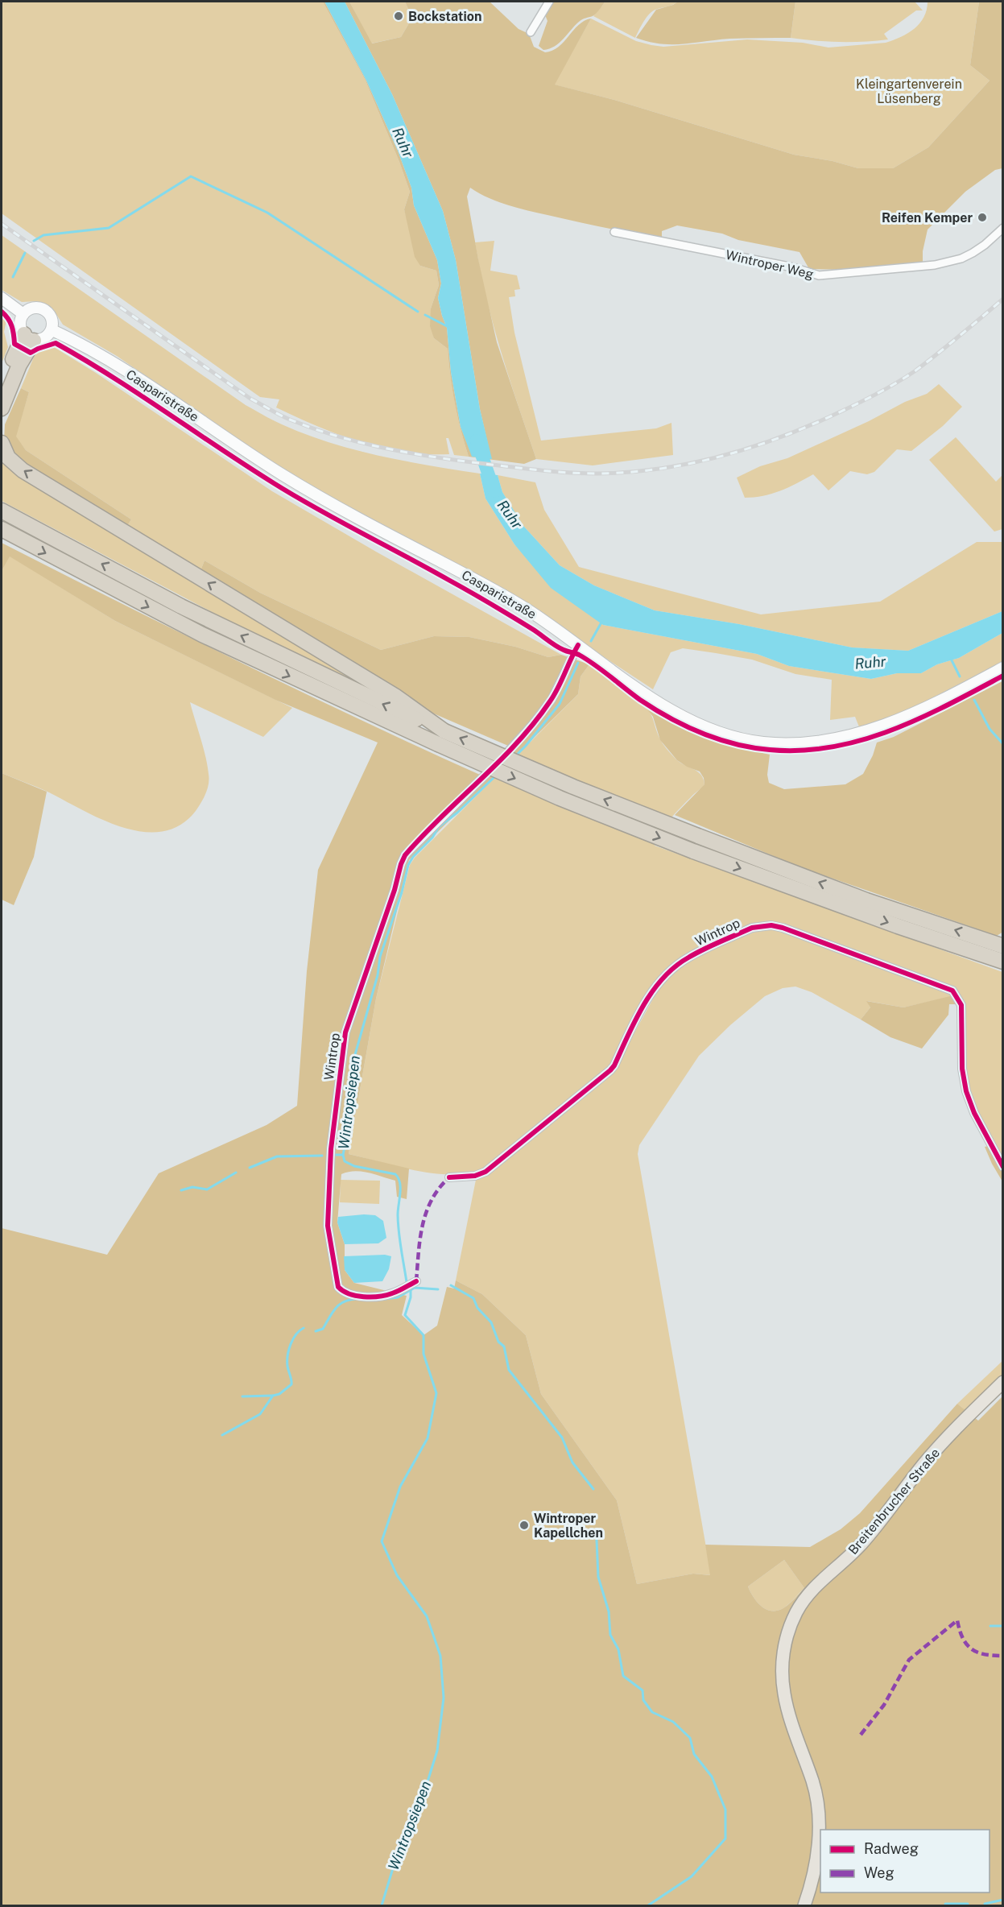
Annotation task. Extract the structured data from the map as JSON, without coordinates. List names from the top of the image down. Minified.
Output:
{"streets":{"main road":["Casparistraße","Breitenbrucher Straße"],"street":["Wintroper Weg","Wintrop"]},"crossings":[["Casparistraße","Wintrop"]],"water":["Ruhr","Wintropsiepen"],"parks":["Kleingartenverein Lüsenberg"],"places":["Bockstation","Reifen Kemper","Wintroper Kapellchen"],"legend":["Radweg","Weg"]}
